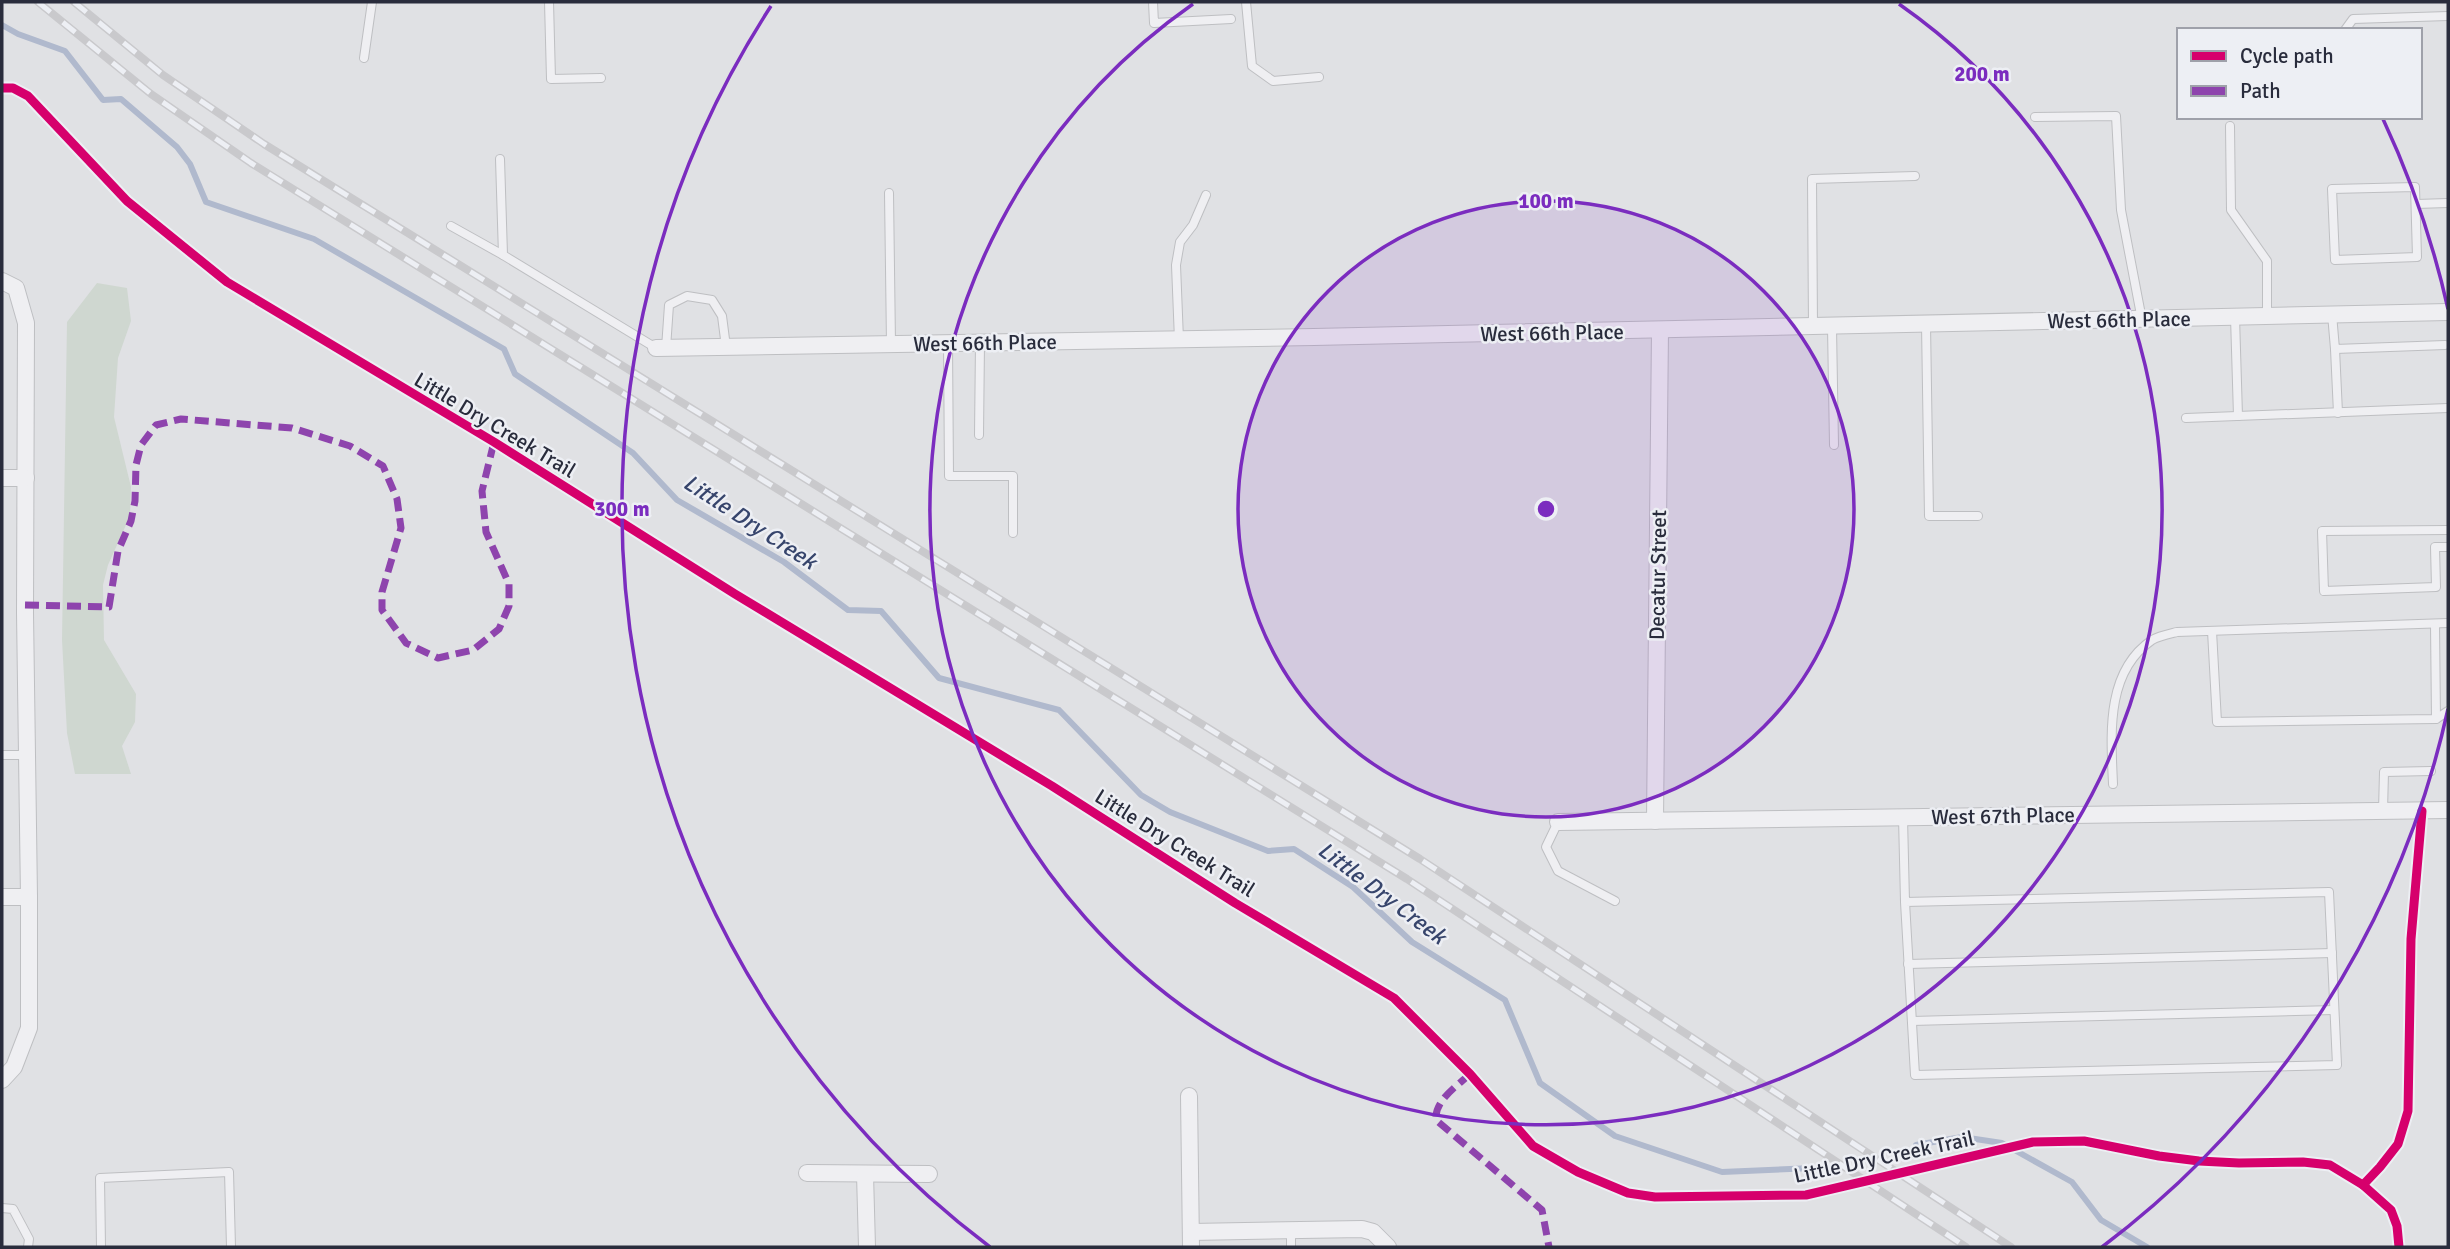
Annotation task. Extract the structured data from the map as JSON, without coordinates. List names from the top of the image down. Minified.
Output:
{"streets":{"street":["West 66th Place","Decatur Street","West 67th Place"],"cycle path":["Little Dry Creek Trail"]},"crossings":[["West 66th Place","Decatur Street"],["Decatur Street","West 67th Place"]],"water":["Little Dry Creek"],"legend":["Cycle path","Path"],"rings":["200 m","100 m","300 m"]}
